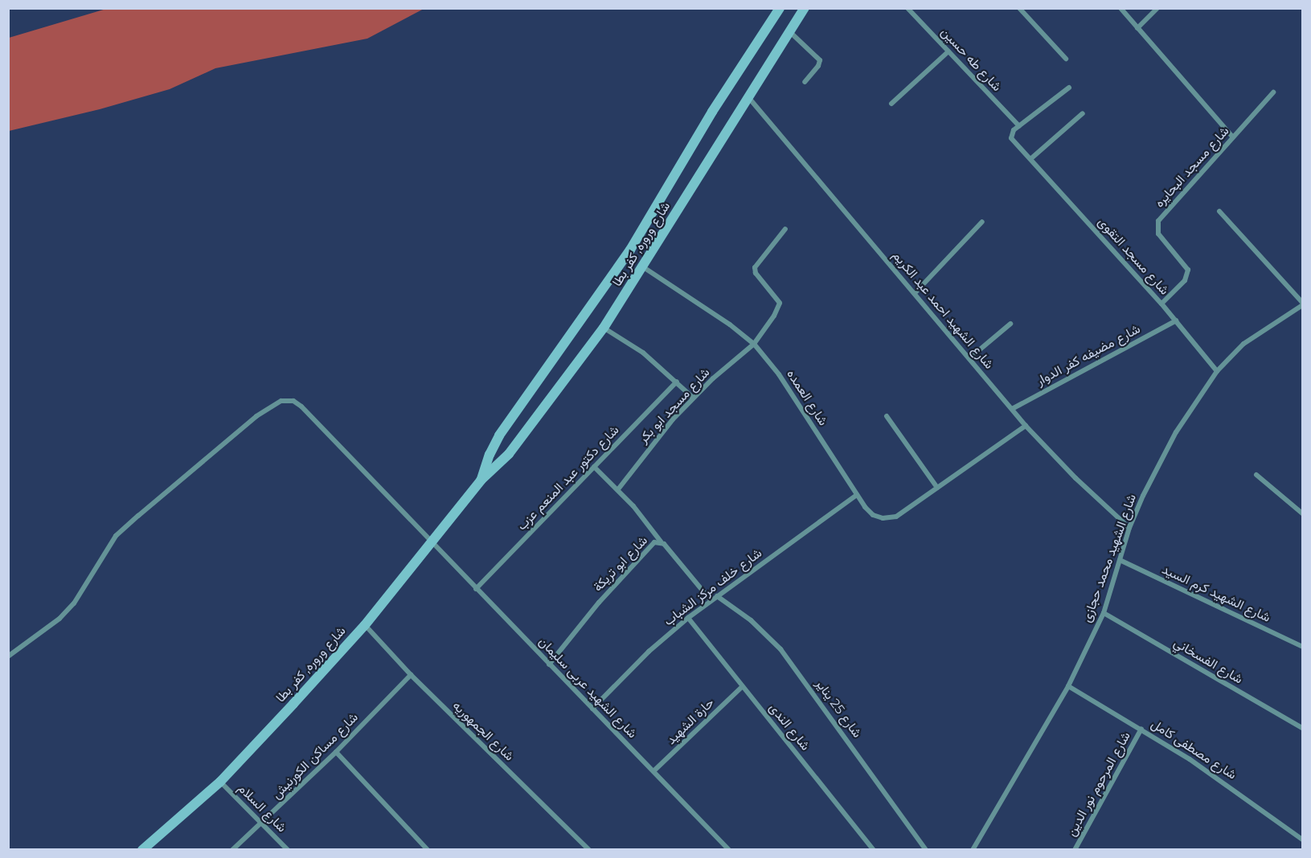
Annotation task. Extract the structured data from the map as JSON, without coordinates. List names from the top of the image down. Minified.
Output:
{"streets":{"street":["شارع طه حسين","شارع مسجد البحايره","شارع وروره, كفر بطا","شارع مسجد التقوى","شارع الشهيد احمد عبد الكريم","شارع مضيفه كفر الدوار","شارع العمده","شارع مسجد ابو بكر","شارع دكتور عبد المنعم عزب","شارع الشهيد محمد حجازى","شارع ابو تريكة","شارع خلف مركز الشباب","شارع الشهيد كرم السيد","شارع الفسخاني","شارع الشهيد عربى سليمان","شارع 25 يناير","حارة الشهيد","شارع الندى","شارع الجمهوريه","شارع مصطفى كامل","شارع مساكن الكورنيش","شارع المرحوم نور الدين","شارع السلام"]},"crossings":[["شارع طه حسين","شارع مسجد التقوى"],["شارع مسجد البحايره","شارع مسجد التقوى"],["شارع وروره, كفر بطا","شارع الشهيد احمد عبد الكريم"],["شارع وروره, كفر بطا","شارع العمده"],["شارع وروره, كفر بطا","شارع الشهيد عربى سليمان"],["شارع وروره, كفر بطا","شارع الجمهوريه"],["شارع وروره, كفر بطا","شارع السلام"],["شارع مسجد التقوى","شارع مضيفه كفر الدوار"],["شارع مسجد التقوى","شارع الشهيد محمد حجازى"],["شارع الشهيد احمد عبد الكريم","شارع مضيفه كفر الدوار"],["شارع الشهيد احمد عبد الكريم","شارع العمده"],["شارع الشهيد احمد عبد الكريم","شارع الشهيد محمد حجازى"],["شارع العمده","شارع مسجد ابو بكر"],["شارع العمده","شارع خلف مركز الشباب"],["شارع دكتور عبد المنعم عزب","شارع الشهيد عربى سليمان"],["شارع الشهيد محمد حجازى","شارع الشهيد كرم السيد"],["شارع الشهيد محمد حجازى","شارع الفسخاني"],["شارع الشهيد محمد حجازى","شارع مصطفى كامل"],["شارع ابو تريكة","شارع خلف مركز الشباب"],["شارع ابو تريكة","شارع الشهيد عربى سليمان"],["شارع خلف مركز الشباب","شارع الشهيد عربى سليمان"],["شارع خلف مركز الشباب","شارع 25 يناير"],["شارع خلف مركز الشباب","شارع الندى"],["شارع الشهيد عربى سليمان","حارة الشهيد"],["حارة الشهيد","شارع الندى"],["شارع الجمهوريه","شارع مساكن الكورنيش"],["شارع مصطفى كامل","شارع المرحوم نور الدين"],["شارع مساكن الكورنيش","شارع السلام"]]}
